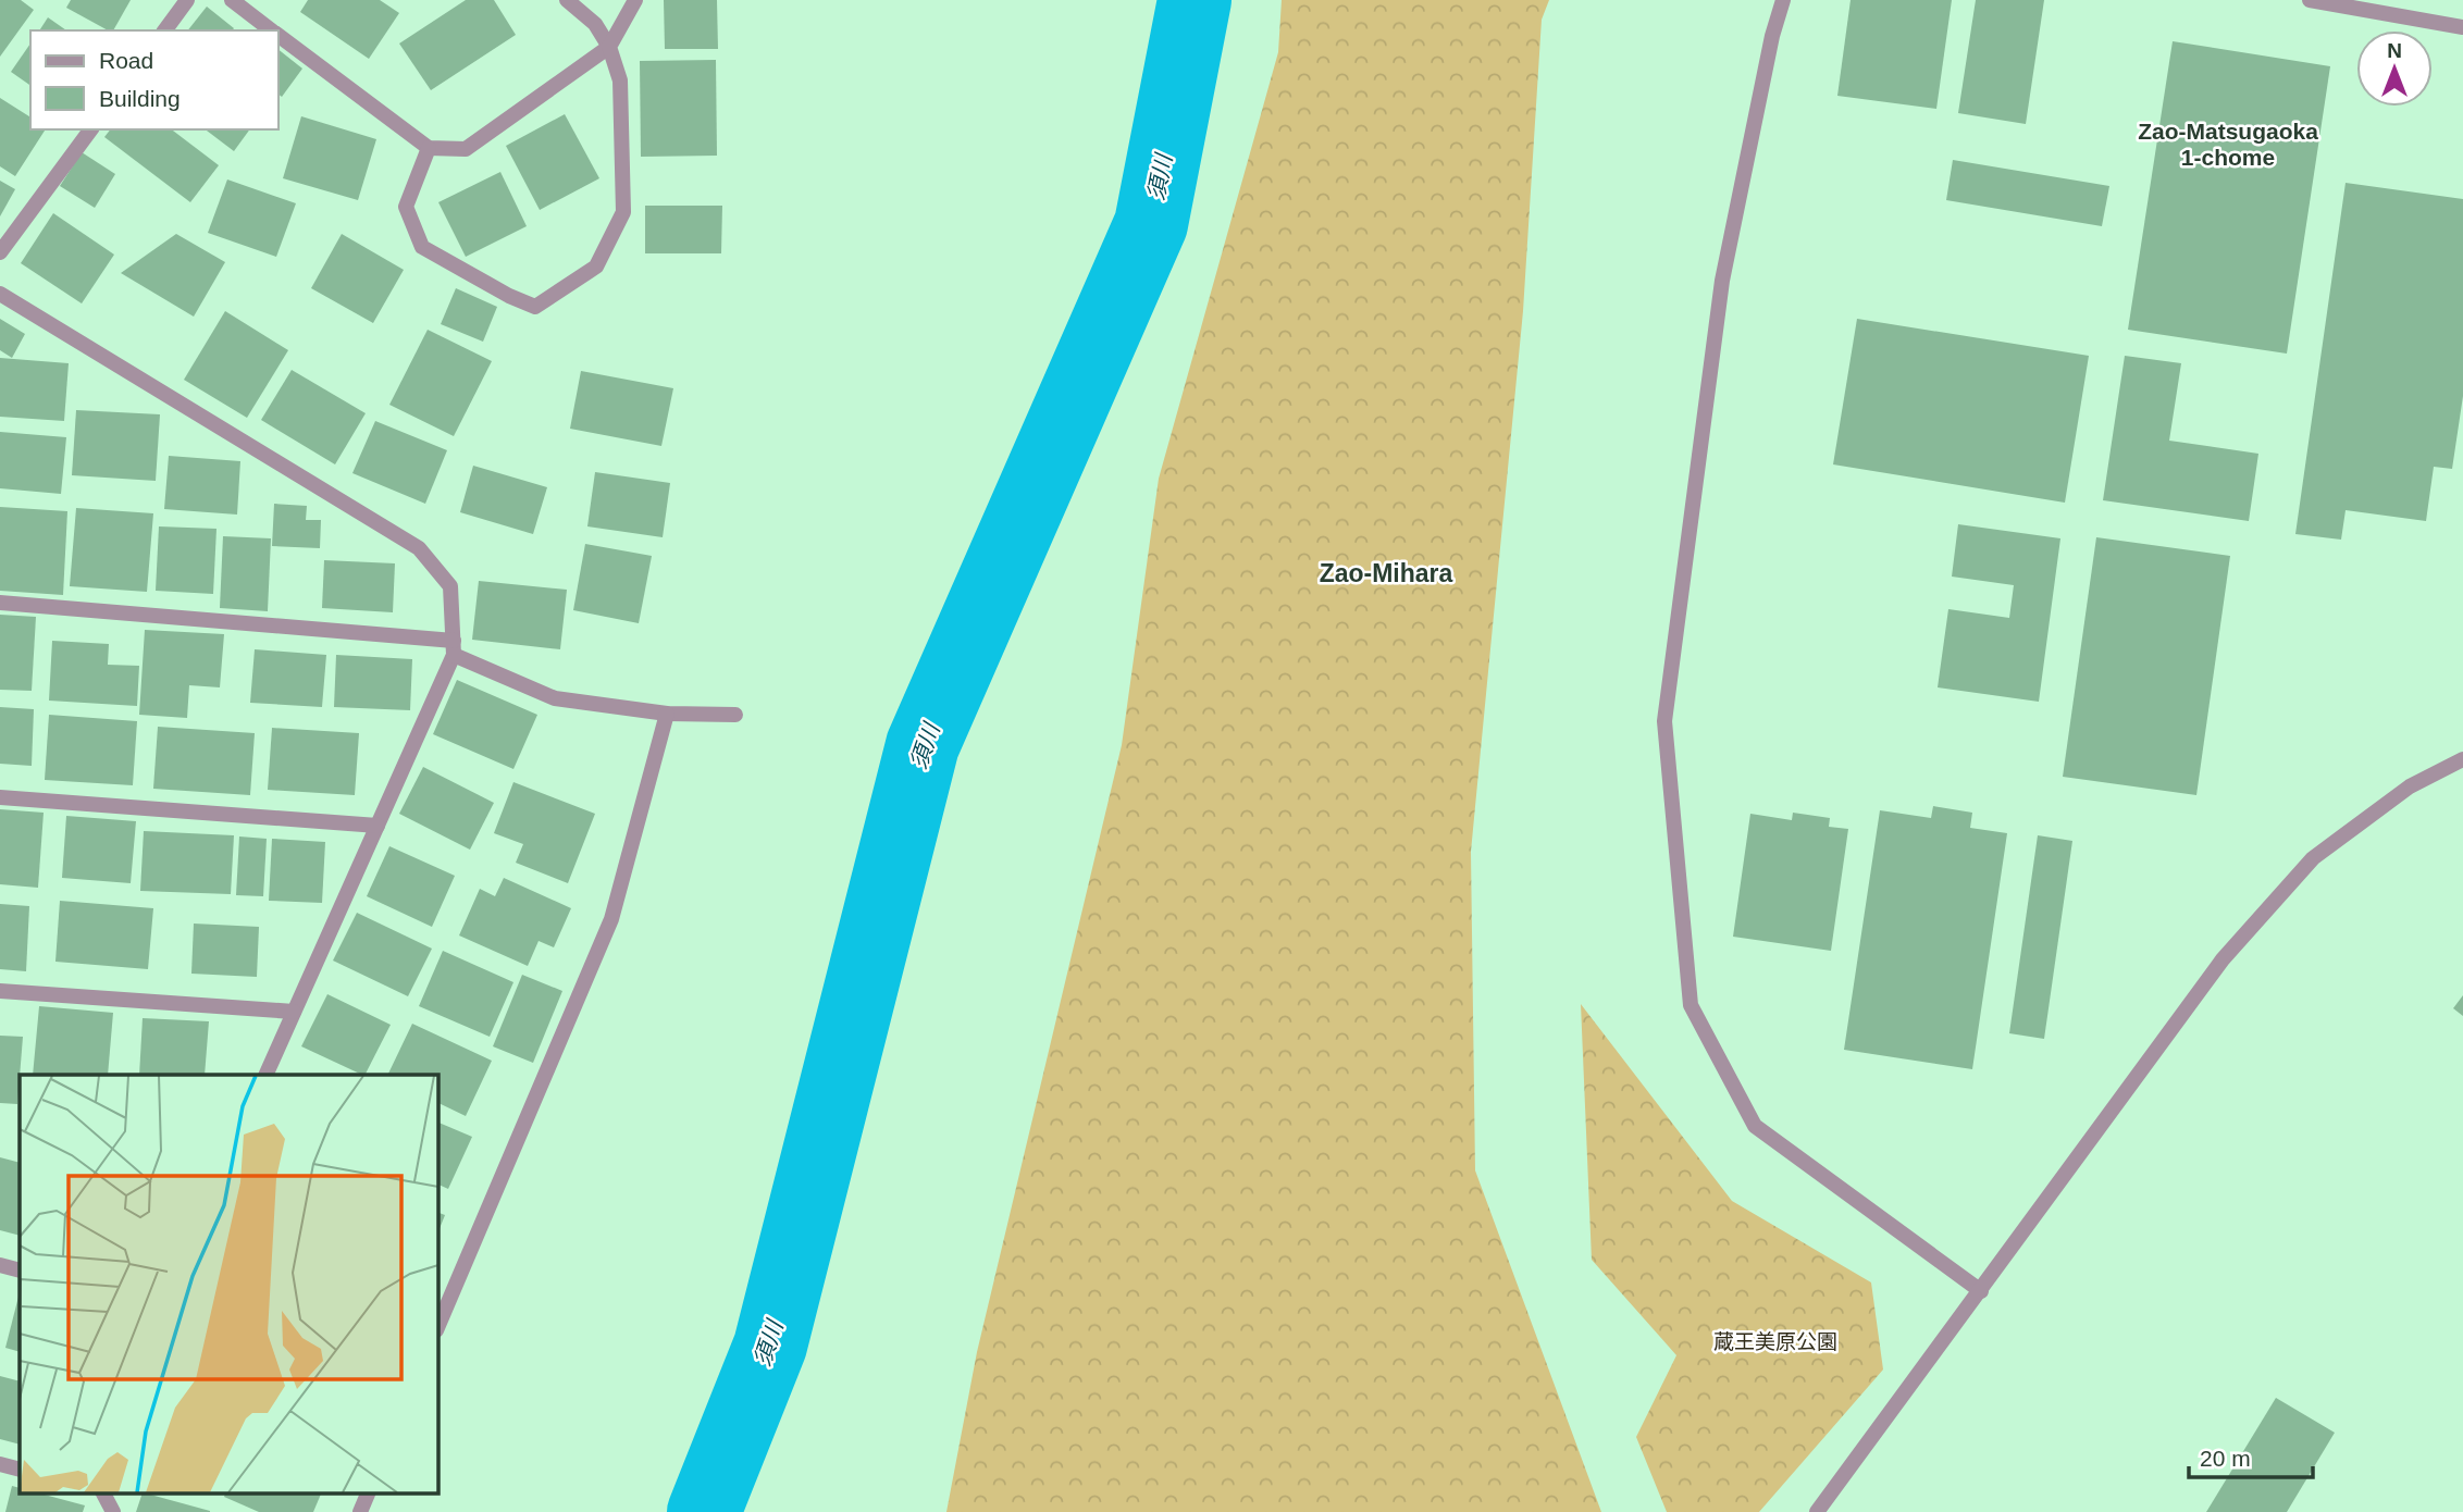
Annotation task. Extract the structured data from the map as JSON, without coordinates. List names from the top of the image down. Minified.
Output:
{"districts":["Zao-Matsugaoka 1-chome","Zao-Mihara"],"water":["須川"],"parks":["蔵王美原公園"],"legend":["Road","Building"],"scale_bar":"20 m","north":"top"}
